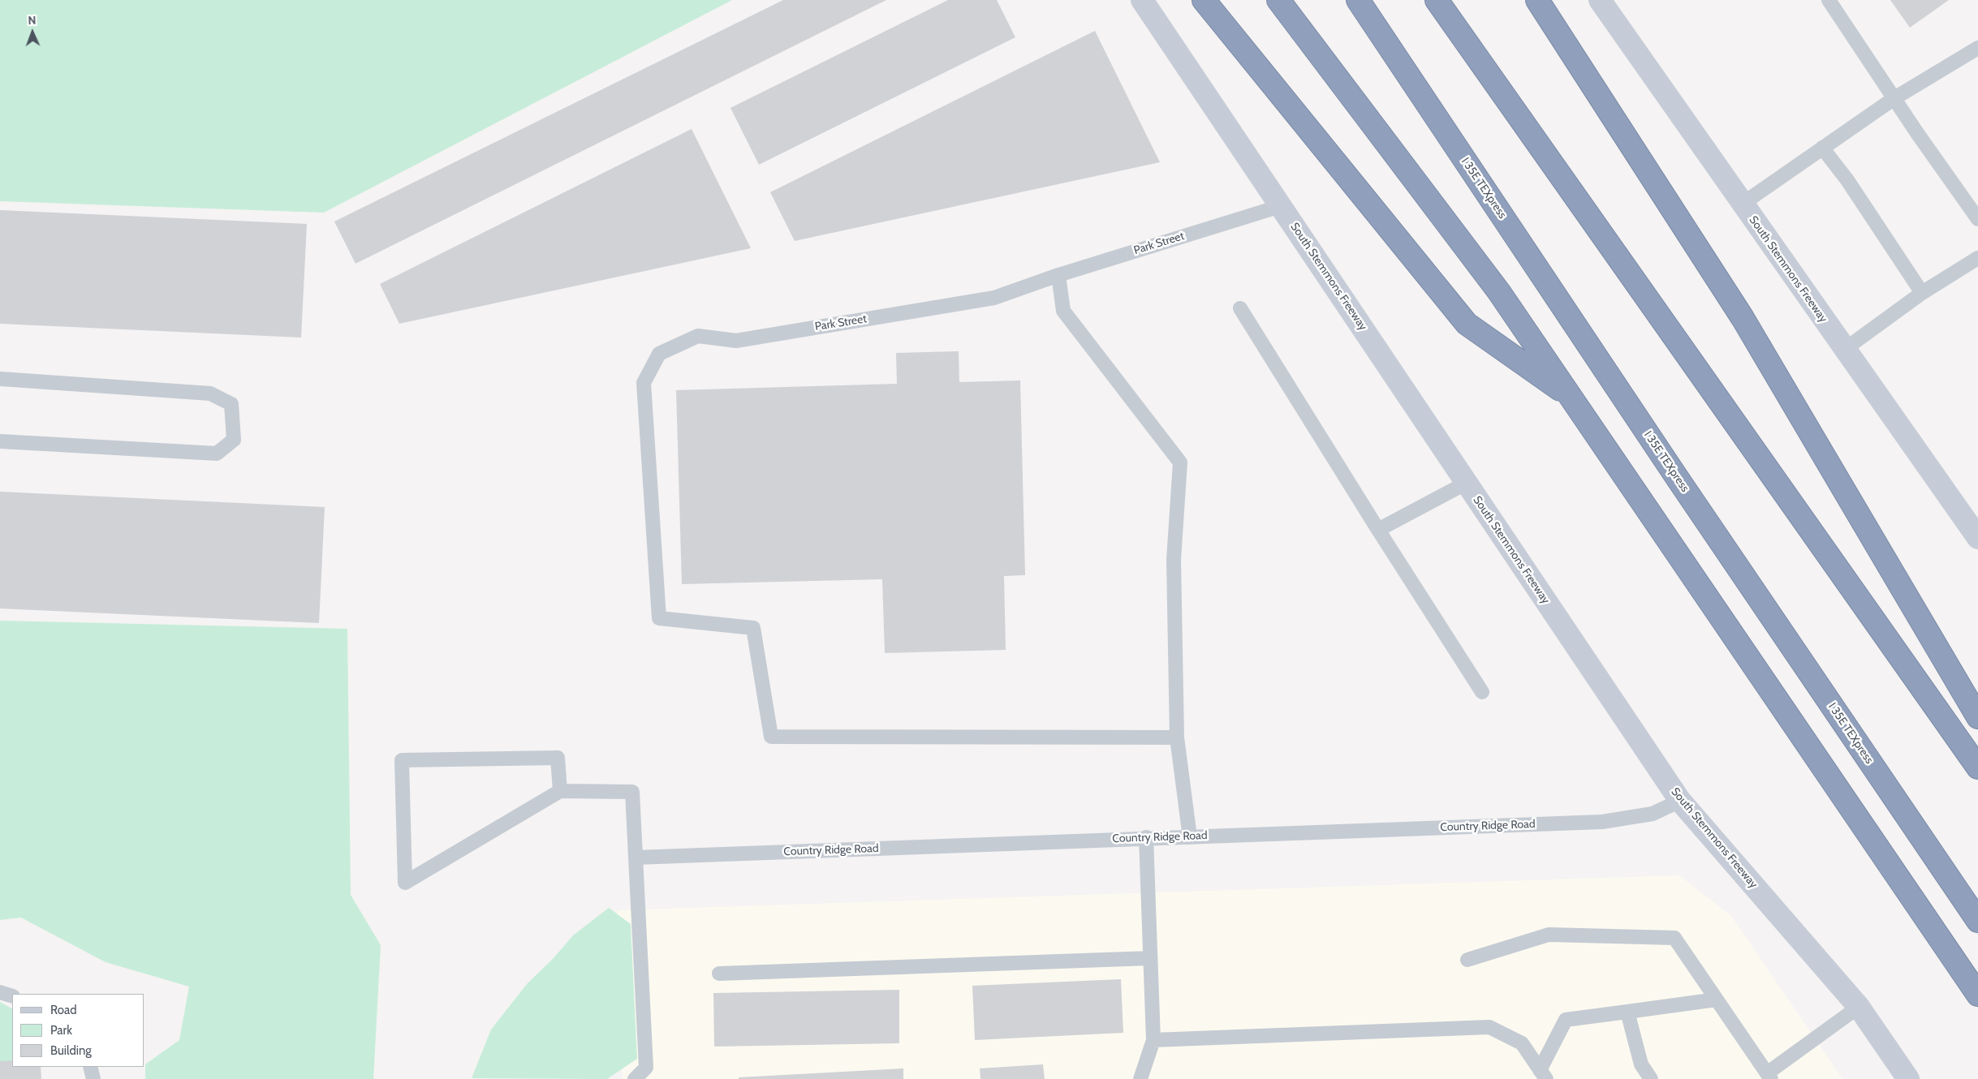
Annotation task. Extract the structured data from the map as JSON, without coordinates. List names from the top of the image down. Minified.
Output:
{"streets":{"highway":["I 35E TEXpress"],"main road":["South Stemmons Freeway"],"lane":["Park Street","Country Ridge Road"]},"crossings":[["Park Street","South Stemmons Freeway"],["South Stemmons Freeway","Country Ridge Road"]],"legend":["Road","Park","Building"],"north":"top"}
